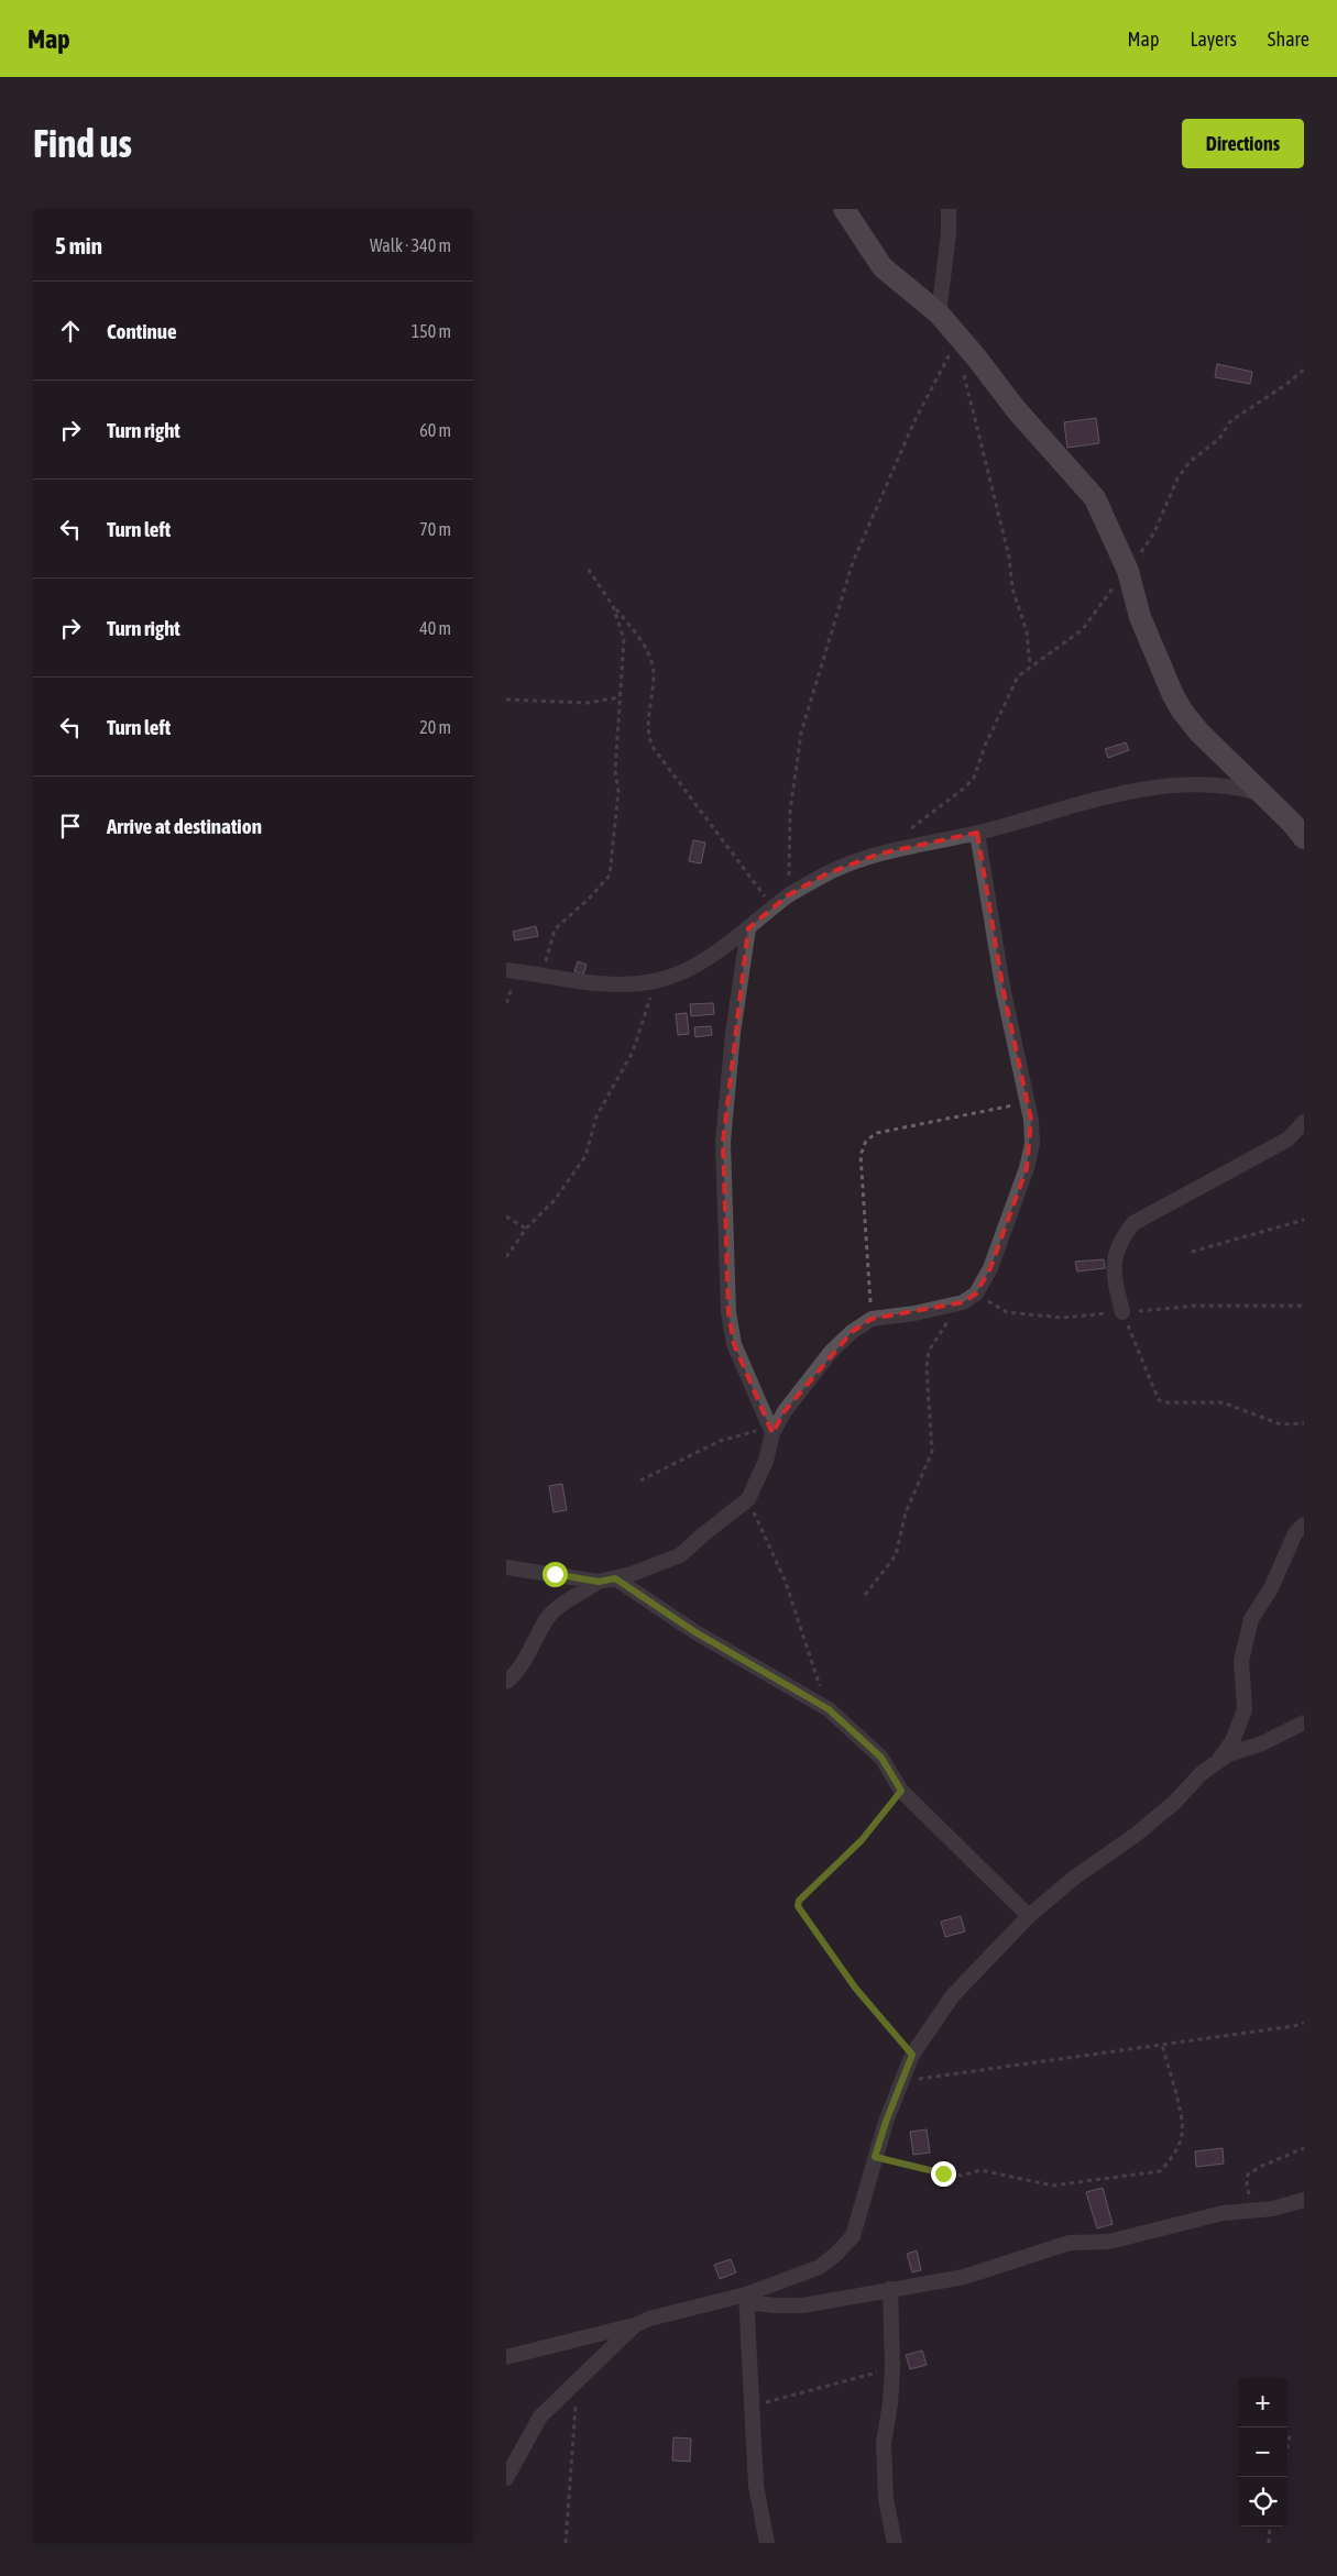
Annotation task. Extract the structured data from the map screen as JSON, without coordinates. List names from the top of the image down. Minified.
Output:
{"page":{"header":"Map","nav":["Map","Layers","Share"],"buttons":"Directions","title":"Find us","heading":["5 min","Walk · 340 m"],"list":[["Continue","150 m"],["Turn right","60 m"],["Turn left","70 m"],["Turn right","40 m"],["Turn left","20 m"],"Arrive at destination"],"map_buttons":["+","−"]}}
